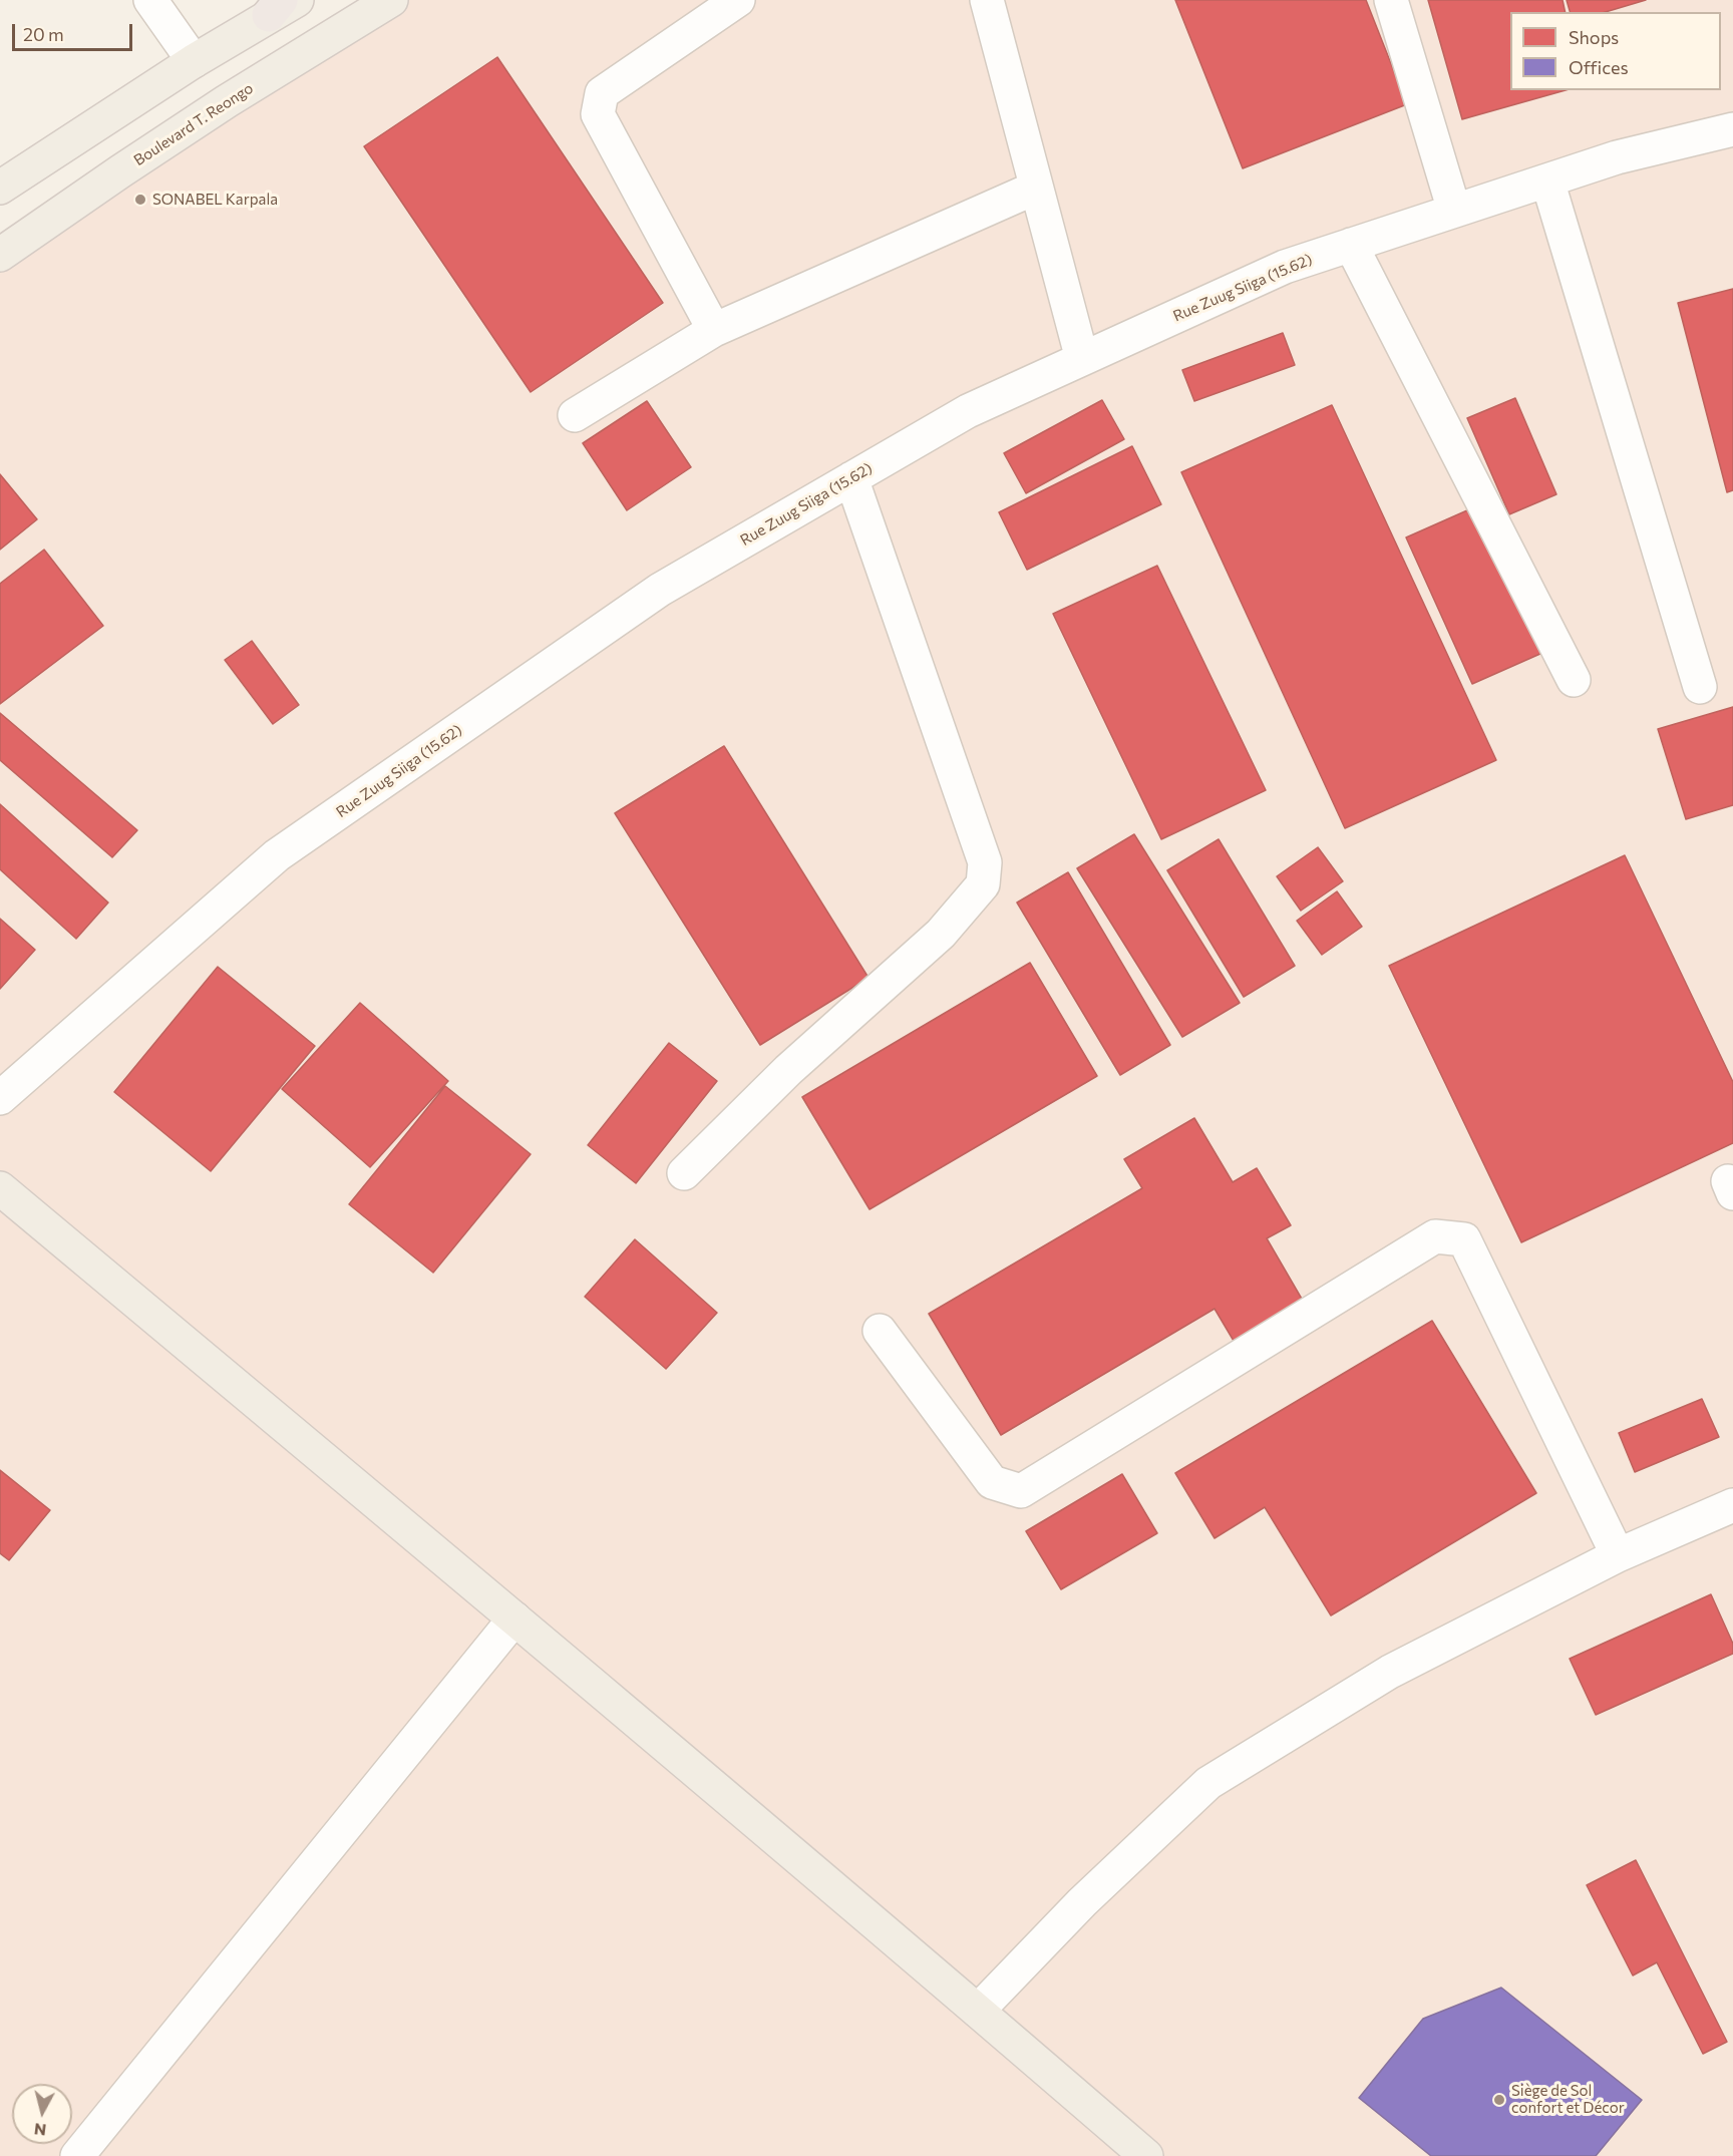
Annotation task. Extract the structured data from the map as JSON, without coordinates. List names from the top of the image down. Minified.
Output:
{"streets":{"main road":["Boulevard T. Reongo"],"street":["Rue Zuug Siiga (15.62)"]},"places":["SONABEL Karpala","Siège de Sol confort et Décor"],"legend":["Shops","Offices"],"scale_bar":"20 m","north":"bottom"}
